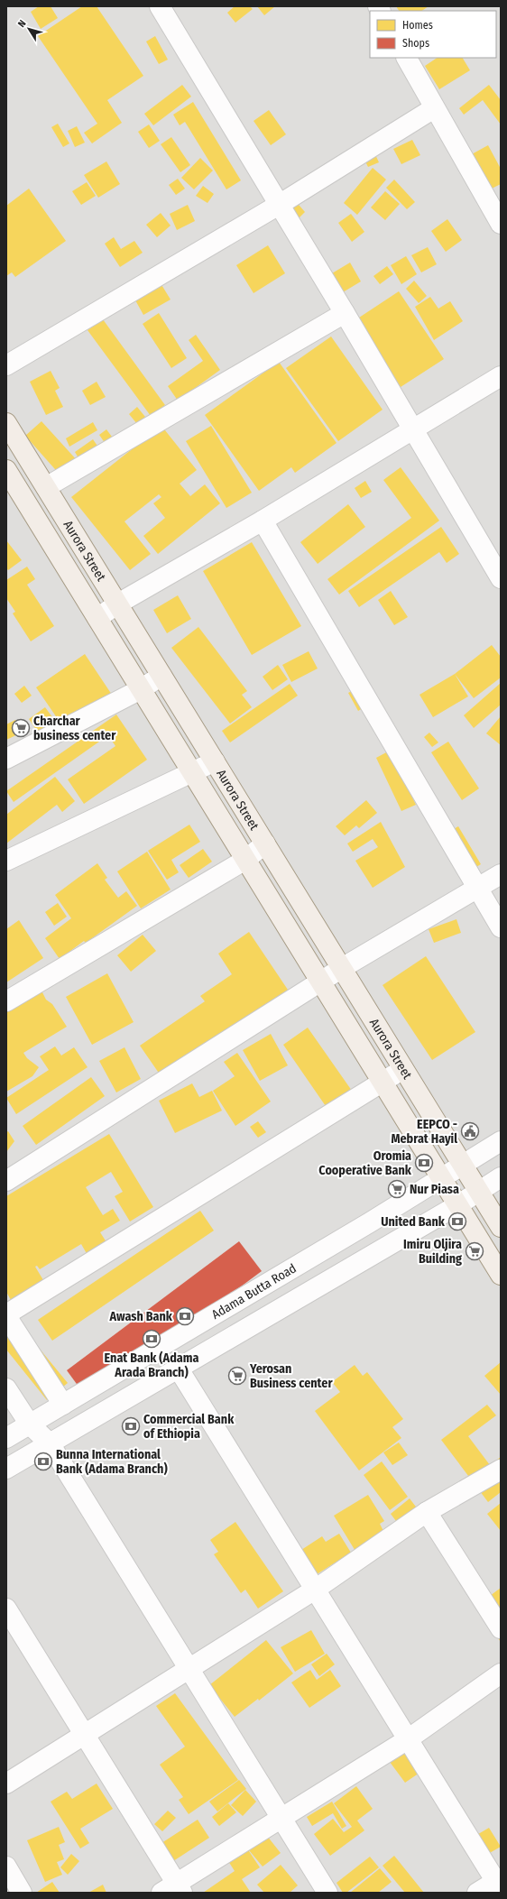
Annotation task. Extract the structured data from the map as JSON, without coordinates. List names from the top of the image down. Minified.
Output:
{"streets":{"main road":["Aurora Street"],"street":["Adama Butta Road"]},"crossings":[["Aurora Street","Adama Butta Road"]],"places":{"supermarket":["Charchar business center","Nur Piasa","Imiru Oljira Building","Yerosan Business center"],"public building":["EEPCO - Mebrat Hayil"],"bank":["Oromia Cooperative Bank","United Bank","Awash Bank","Enat Bank (Adama Arada Branch)","Commercial Bank of Ethiopia","Bunna International Bank (Adama Branch)"]},"legend":["Homes","Shops"],"north":"top left"}
